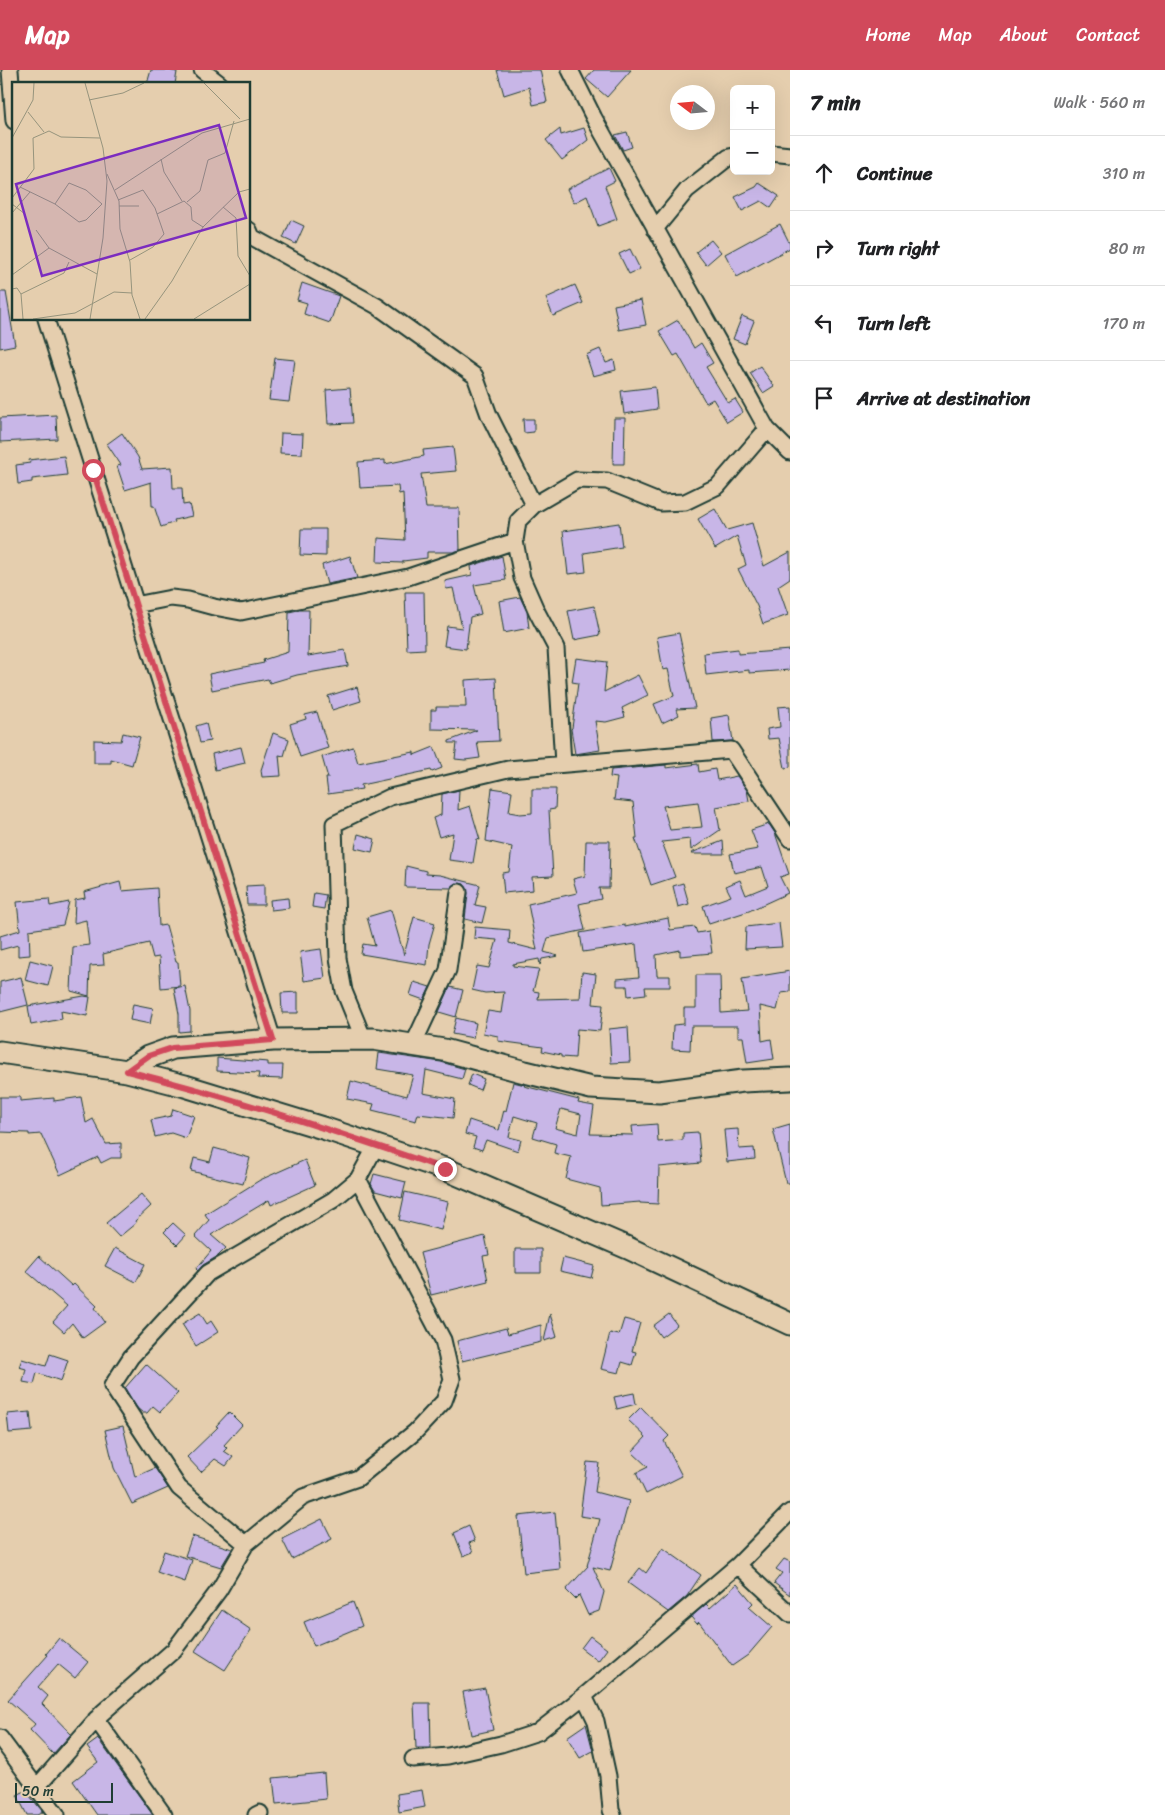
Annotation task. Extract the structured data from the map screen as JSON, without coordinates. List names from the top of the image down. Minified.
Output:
{"scale_bar":"50 m","north":"left","page":{"header":"Map","nav":["Home","Map","About","Contact"],"heading":["7 min","Walk · 560 m"],"map_buttons":["+","−"],"list":[["Continue","310 m"],["Turn right","80 m"],["Turn left","170 m"],"Arrive at destination"],"scale":"50 m"}}
